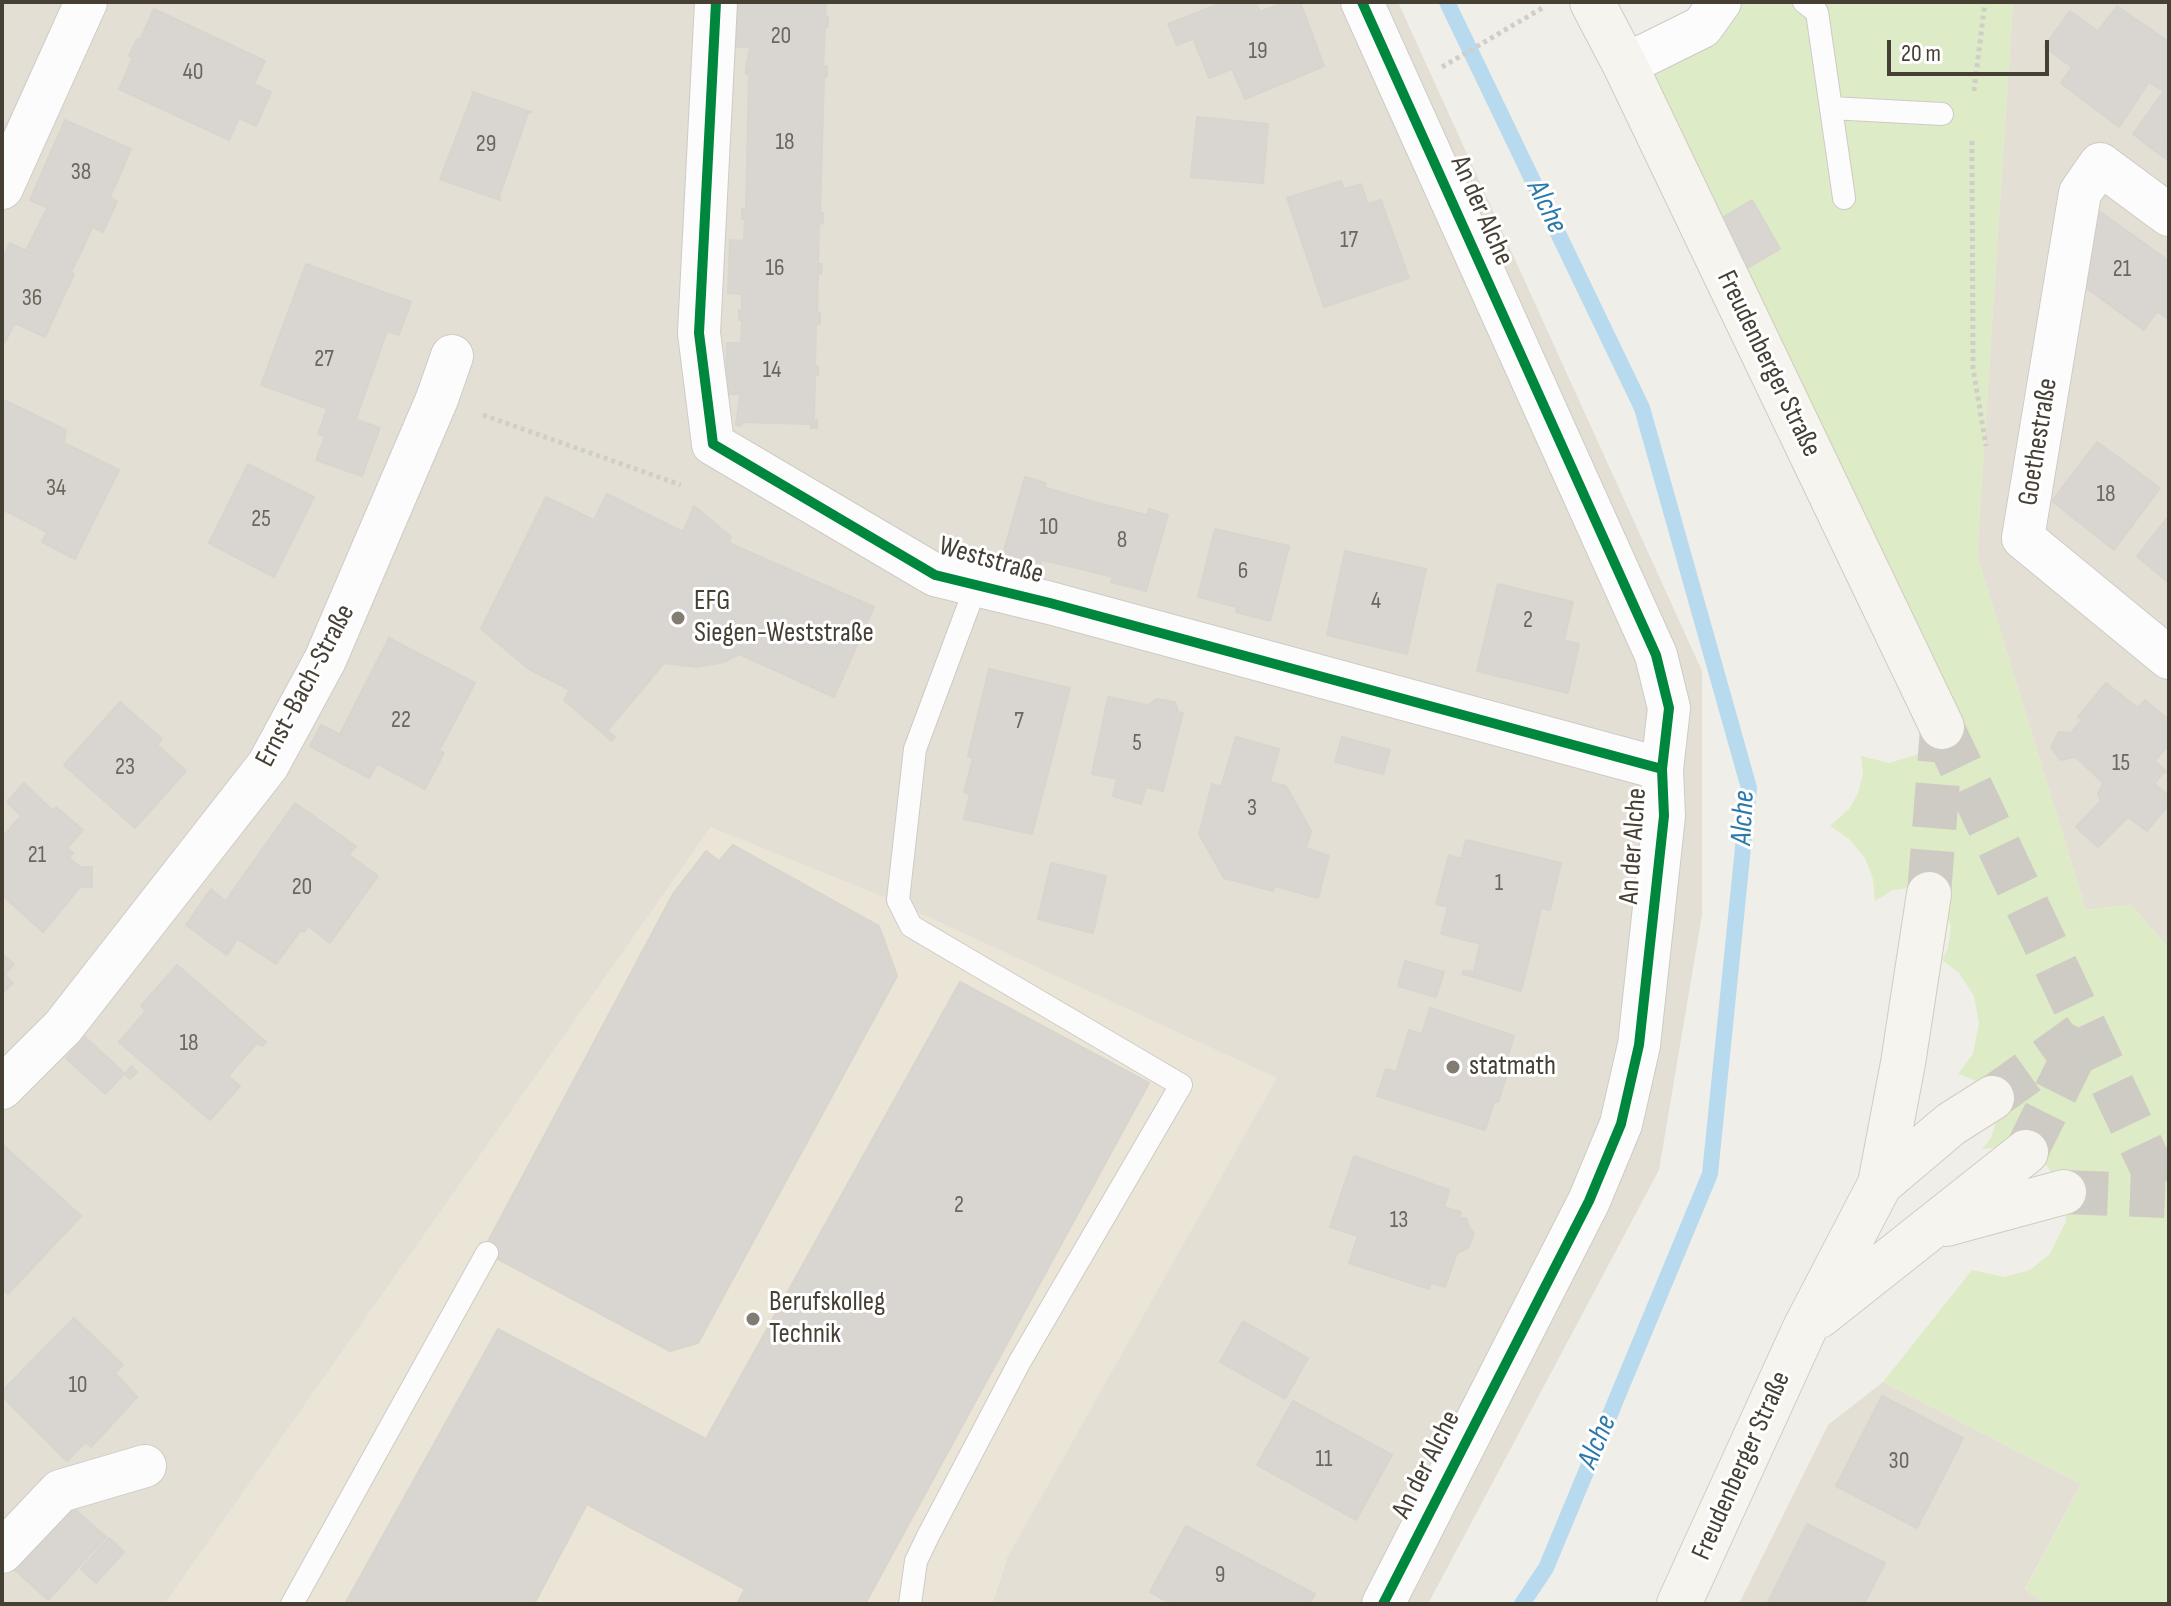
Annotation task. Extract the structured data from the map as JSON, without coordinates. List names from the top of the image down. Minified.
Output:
{"streets":{"street":["An der Alche","Freudenberger Straße","Goethestraße","Weststraße","Ernst-Bach-Straße"]},"crossings":[["An der Alche","Weststraße"]],"water":["Alche"],"places":["EFG Siegen-Weststraße","statmath","Berufskolleg Technik"],"house_numbers":["20","19","40","18","29","38","17","16","21","36","27","14","34","18","25","10","8","6","4","2","22","7","5","15","23","3","21","1","20","18","2","13","10","11","30","9"],"scale_bar":"20 m"}
